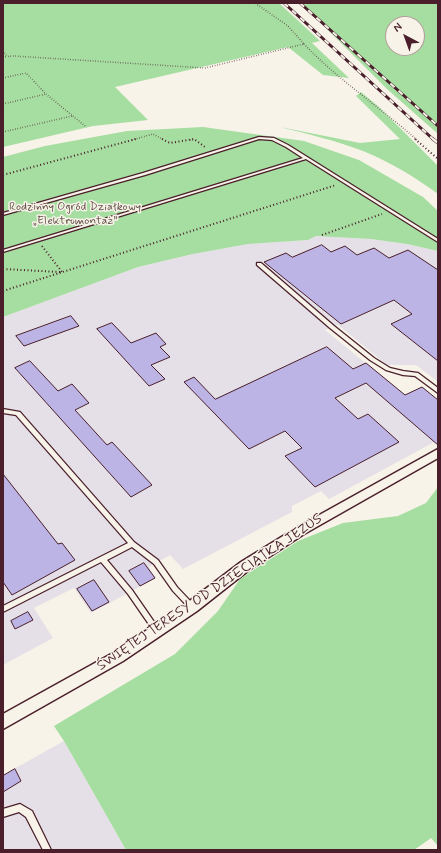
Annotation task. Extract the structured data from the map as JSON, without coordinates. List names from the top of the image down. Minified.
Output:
{"streets":{"street":["ŚWIĘTEJ TERESY OD DZIECIĄTKA JEZUS"]},"parks":["Rodzinny Ogród Działkowy „Elektromontaż”"],"north":"top left"}
